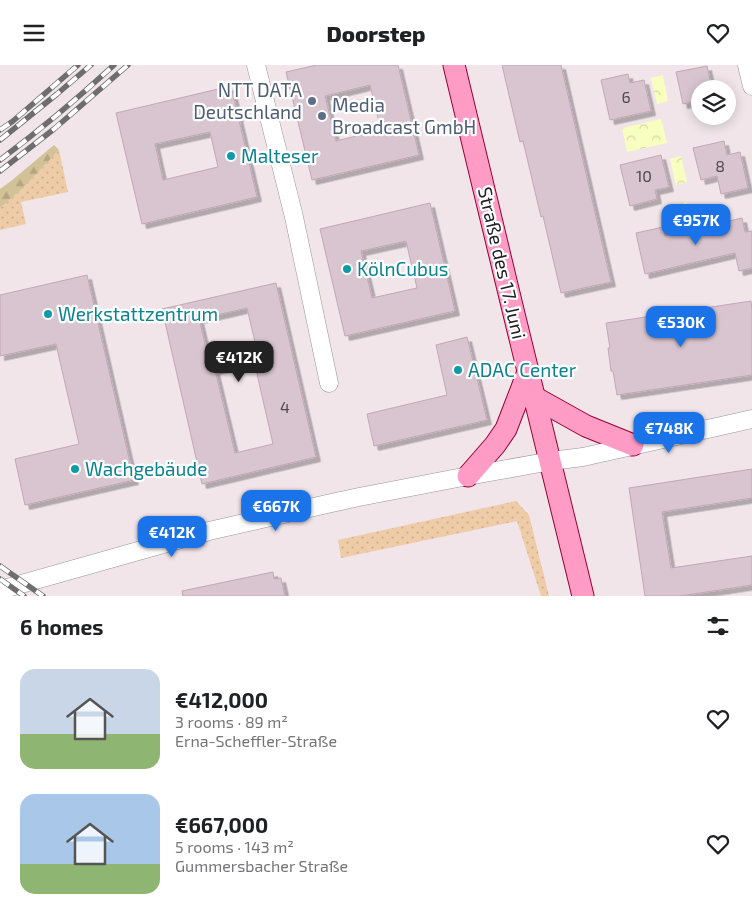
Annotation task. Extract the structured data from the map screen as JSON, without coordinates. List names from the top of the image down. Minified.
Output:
{"streets":{"main road":["Straße des 17. Juni"]},"places":["NTT DATA Deutschland","Media Broadcast GmbH","Malteser","KölnCubus","Werkstattzentrum","ADAC Center","Wachgebäude"],"house_numbers":["6","8","10","4"],"page":{"header":"Doorstep","price":["€957K","€530K","€412K","€748K","€667K","€412K"],"heading":"6 homes","list":[{"name":"€412,000","note":"3 rooms · 89 m² · Erna-Scheffler-Straße"},{"name":"€667,000","note":"5 rooms · 143 m² · Gummersbacher Straße"}]}}
